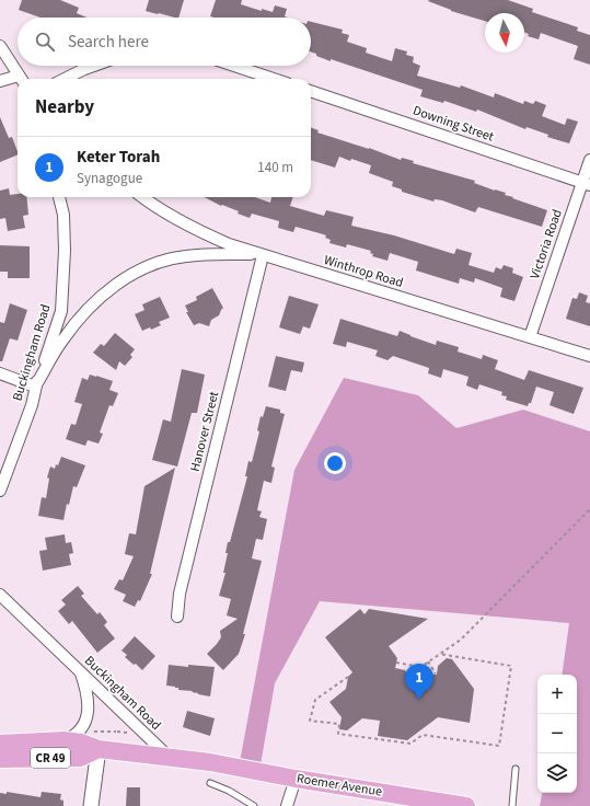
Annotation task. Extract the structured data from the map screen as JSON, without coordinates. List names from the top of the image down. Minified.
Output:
{"streets":{"main road":["CR 49","Roemer Avenue"],"street":["Downing Street","Victoria Road","Winthrop Road","Buckingham Road","Hanover Street"]},"crossings":[["Downing Street","Victoria Road"],["Victoria Road","Winthrop Road"],["Winthrop Road","Hanover Street"],["Buckingham Road","CR 49"],["Buckingham Road","Roemer Avenue"],["CR 49","Roemer Avenue"]],"north":"bottom","page":{"search":"Search here","heading":"Nearby","list":[{"mark":"1","name":"Keter Torah","note":"Synagogue","value":"140 m"}],"pins":"1","map_buttons":["+","−"]}}
